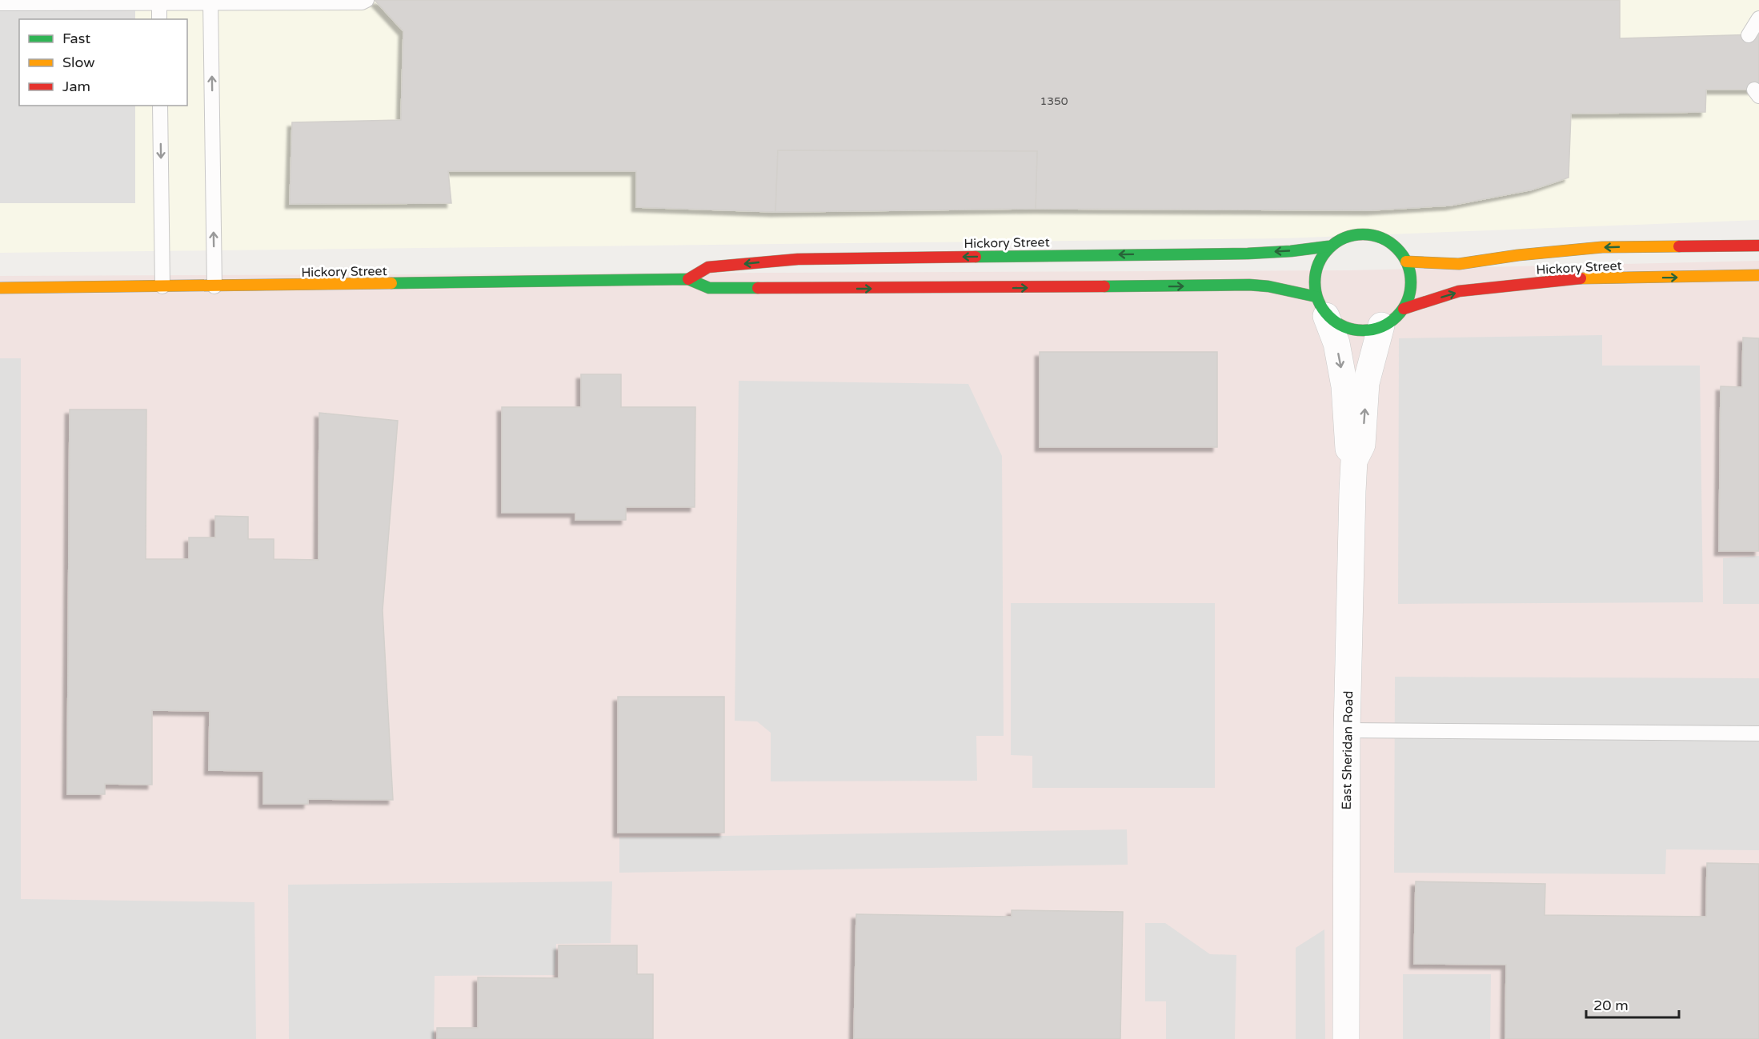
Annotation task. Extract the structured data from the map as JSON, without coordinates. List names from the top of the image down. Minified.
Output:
{"streets":{"street":["Hickory Street","East Sheridan Road"]},"crossings":[["Hickory Street","East Sheridan Road"]],"house_numbers":["1350"],"legend":["Fast","Slow","Jam"],"scale_bar":"20 m"}
